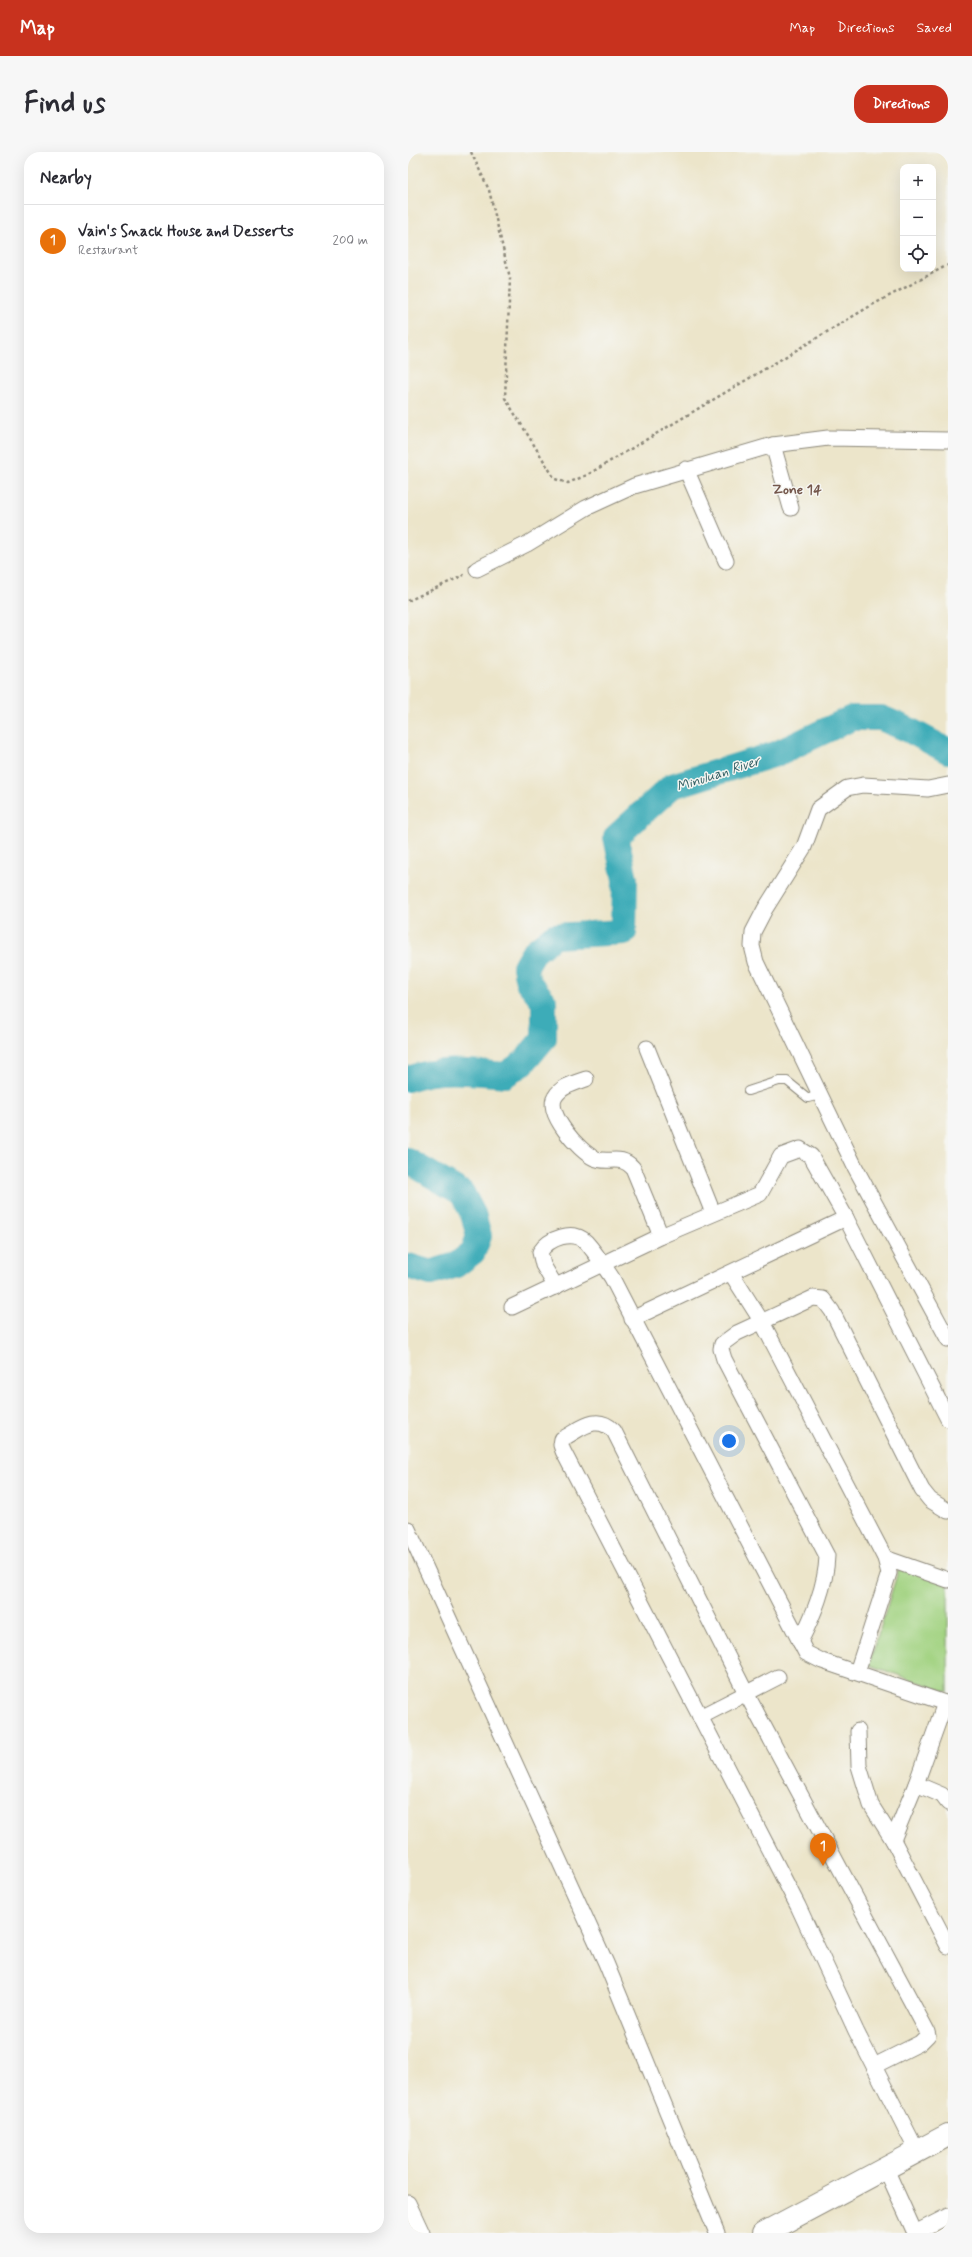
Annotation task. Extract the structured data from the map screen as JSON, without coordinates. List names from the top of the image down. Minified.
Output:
{"districts":["Zone 14"],"water":["Minuluan River"],"page":{"header":"Map","nav":["Map","Directions","Saved"],"buttons":"Directions","title":"Find us","heading":"Nearby","map_buttons":["+","−"],"list":[{"mark":"1","name":"Vain's Snack House and Desserts","note":"Restaurant","value":"200 m"}],"pins":"1"}}
